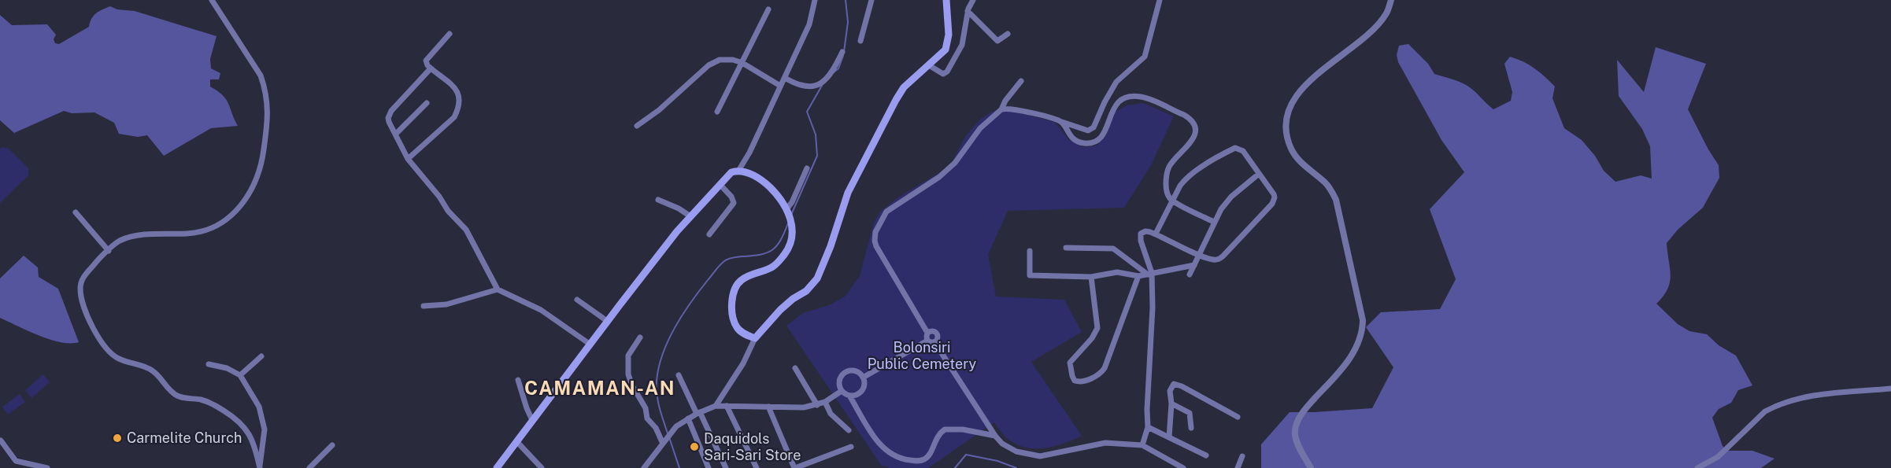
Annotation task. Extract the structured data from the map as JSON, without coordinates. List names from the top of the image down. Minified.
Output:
{"districts":["CAMAMAN-AN"],"parks":["Bolonsiri Public Cemetery"],"places":["Carmelite Church","Daquidols Sari-Sari Store"]}
